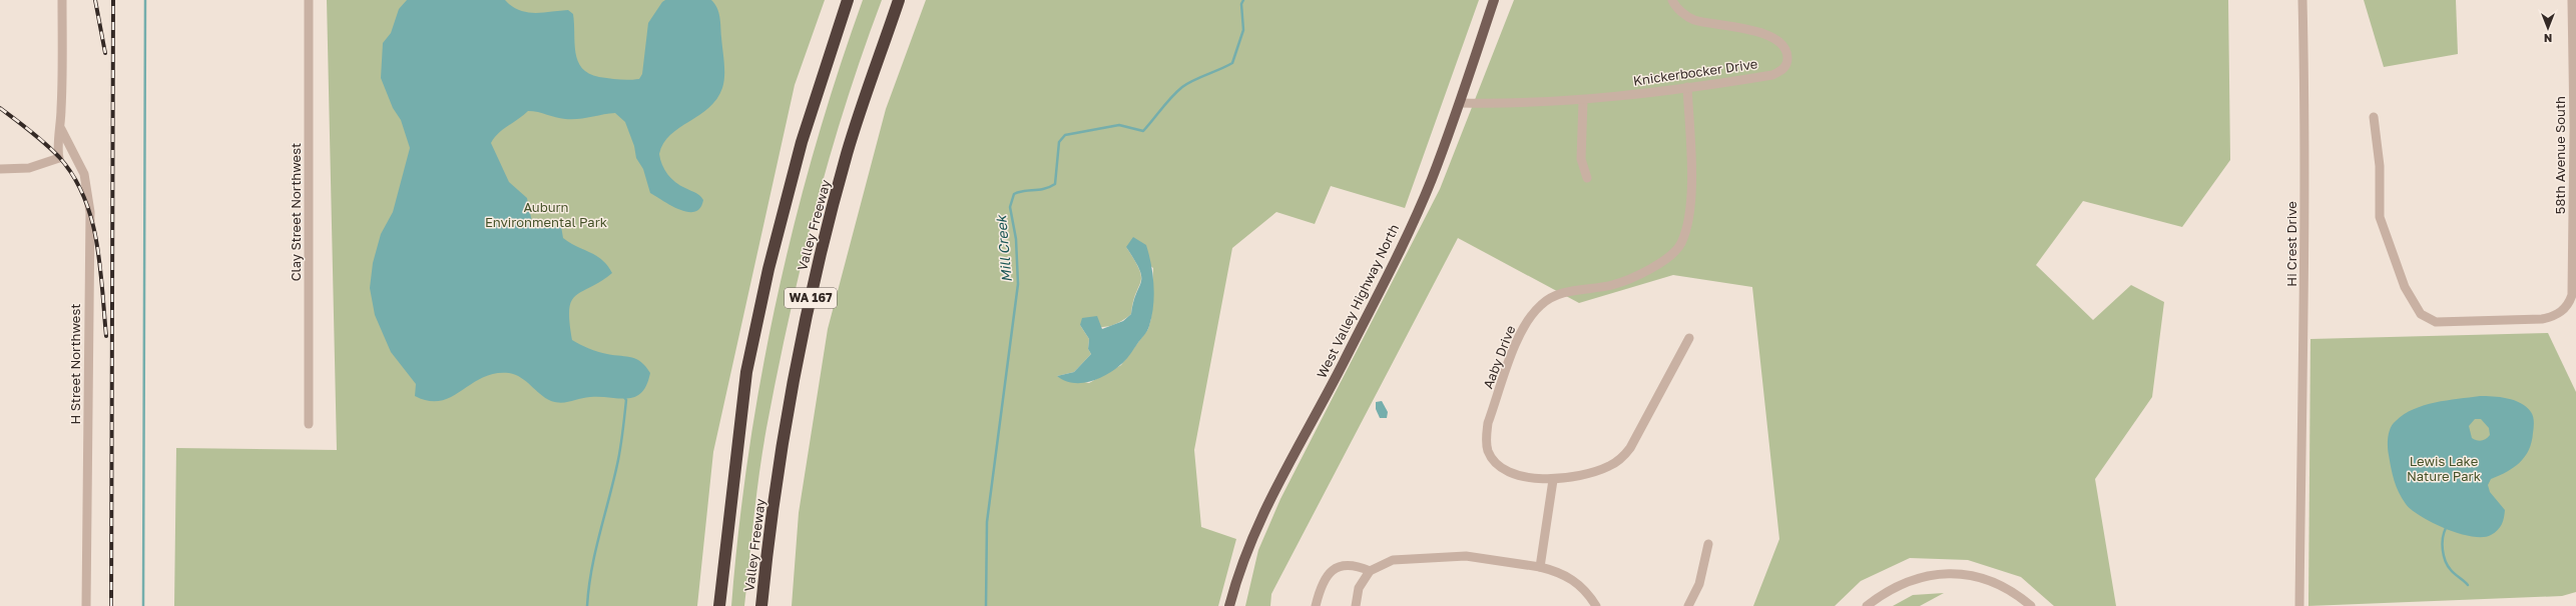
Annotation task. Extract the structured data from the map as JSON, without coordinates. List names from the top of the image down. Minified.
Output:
{"streets":{"highway":["Valley Freeway","WA 167"],"main road":["West Valley Highway North"],"street":["Knickerbocker Drive","58th Avenue South","Clay Street Northwest","Hi Crest Drive","Aaby Drive","H Street Northwest"]},"crossings":[["Knickerbocker Drive","West Valley Highway North"],["Knickerbocker Drive","Aaby Drive"]],"water":["Mill Creek"],"parks":["Auburn Environmental Park","Lewis Lake Nature Park"],"north":"bottom"}
